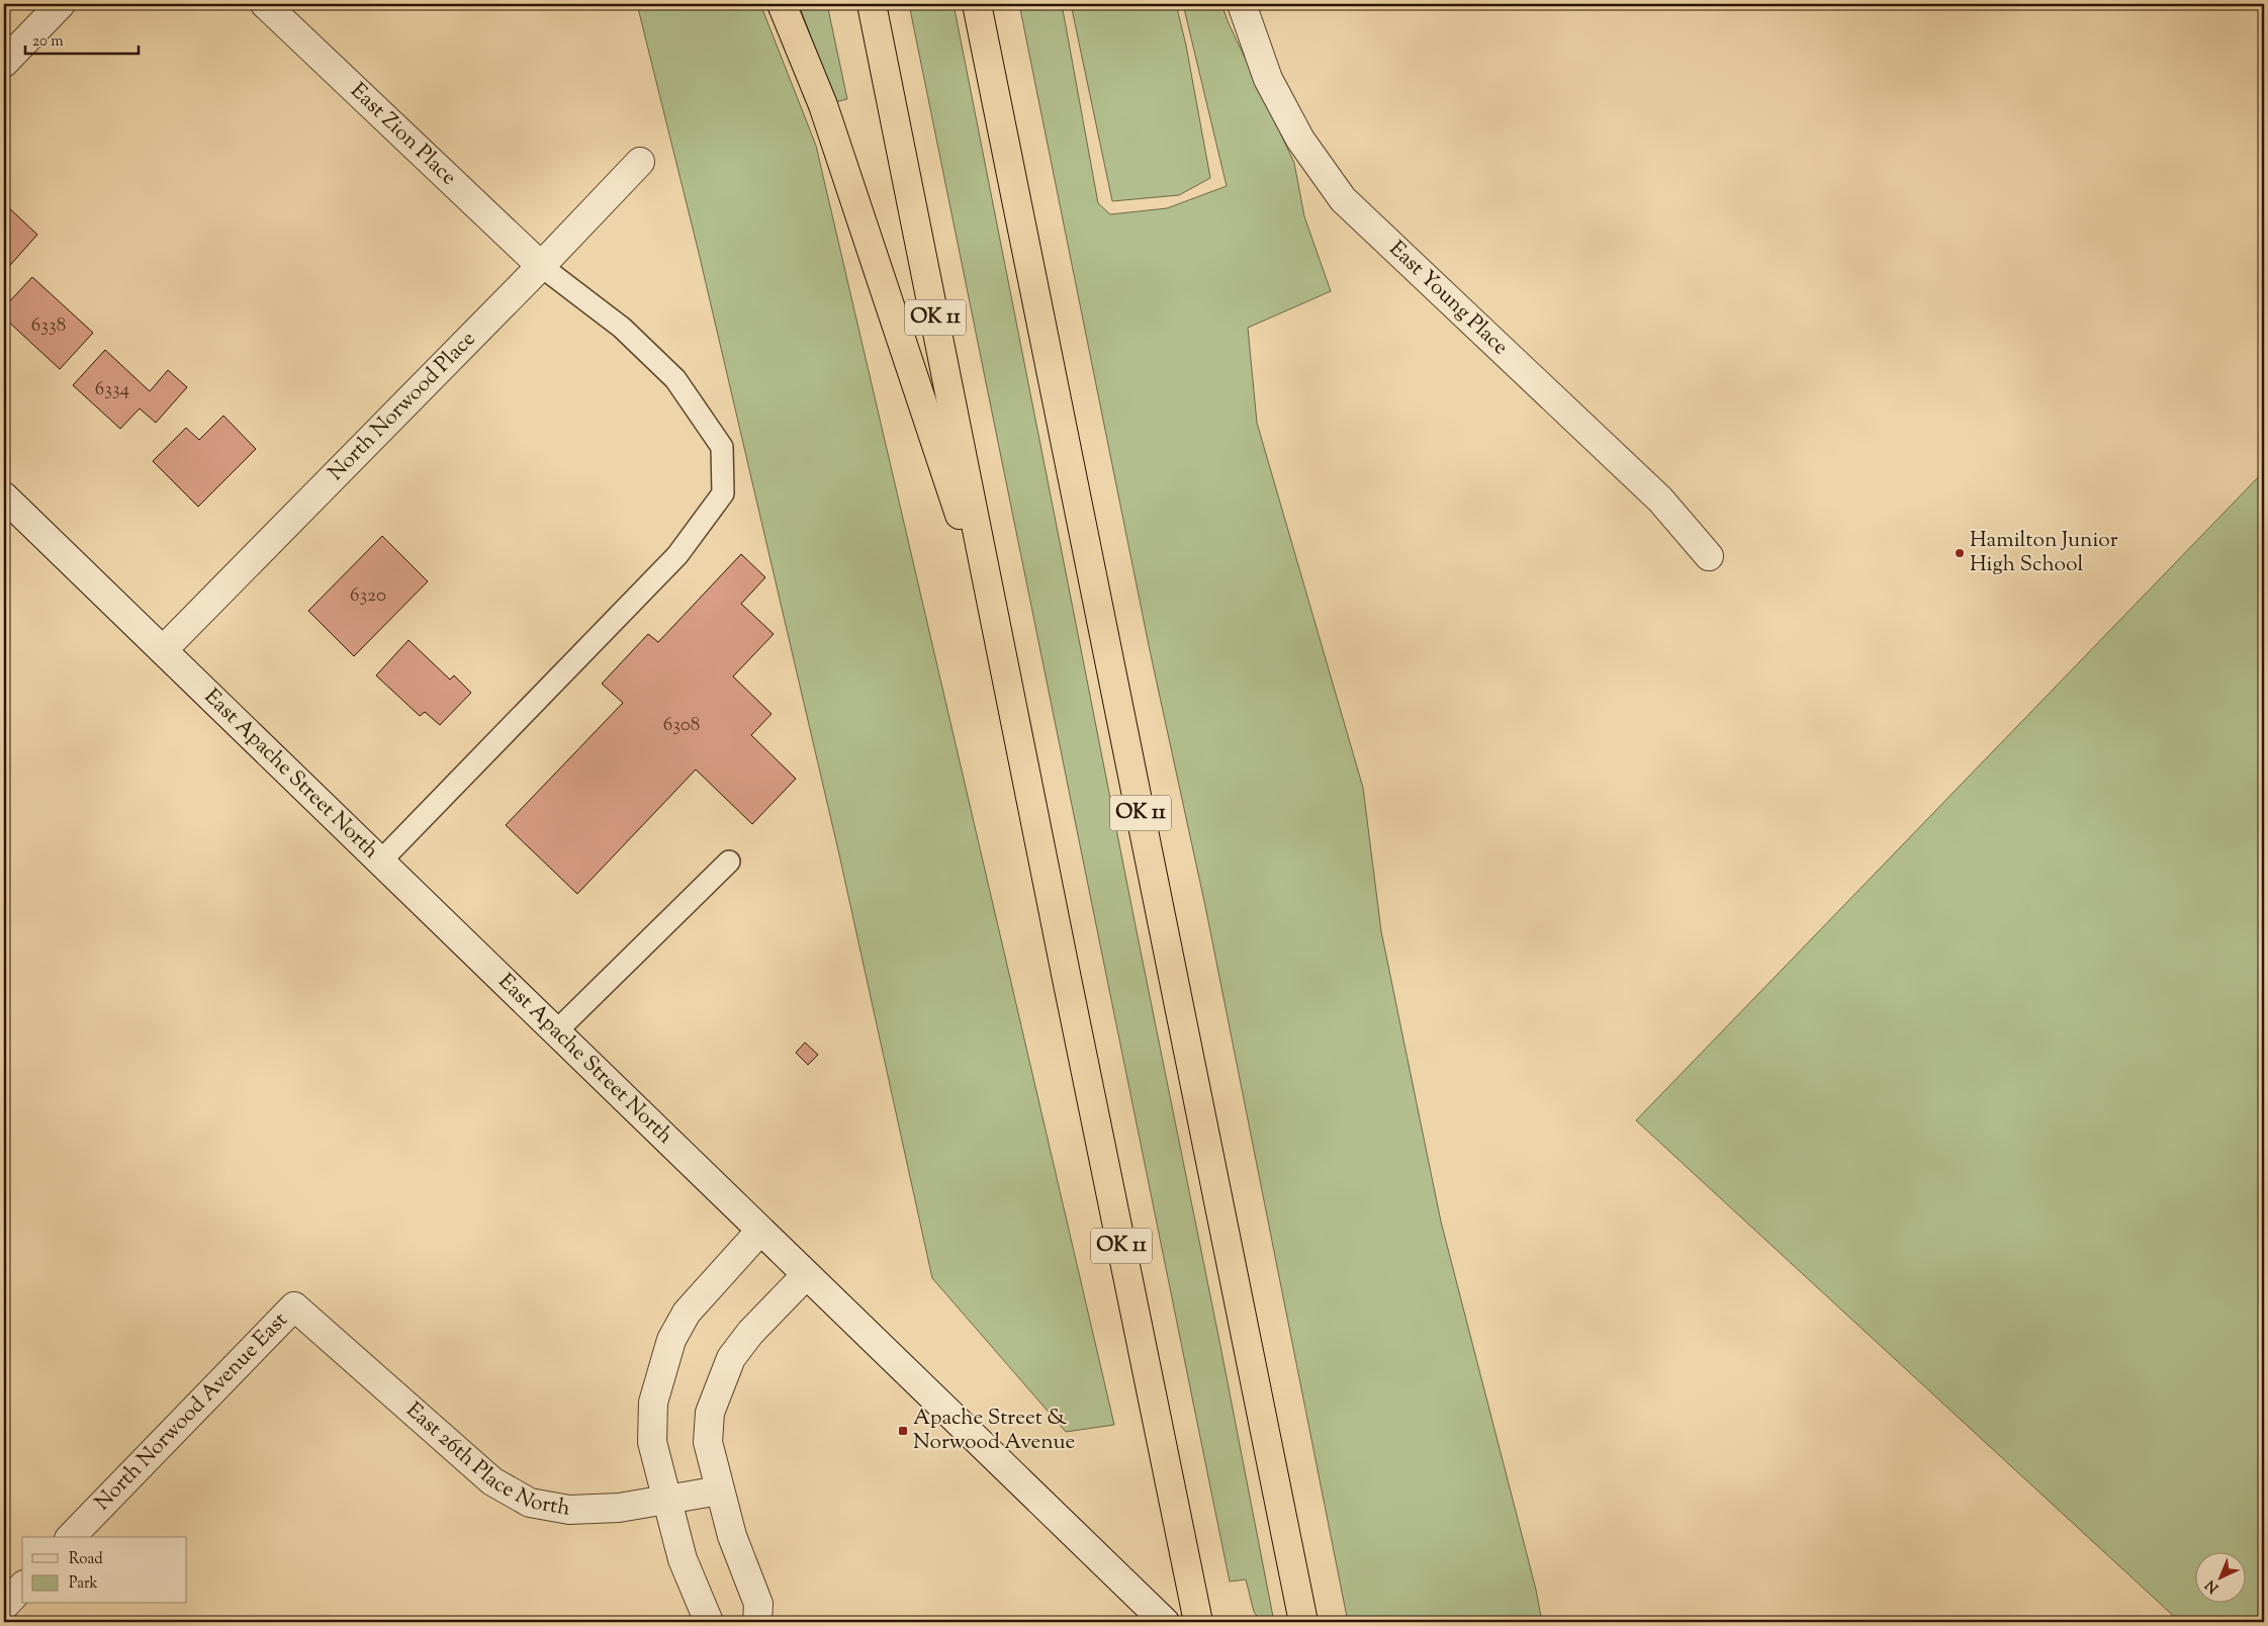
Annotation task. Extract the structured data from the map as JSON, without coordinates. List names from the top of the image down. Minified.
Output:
{"streets":{"highway":["OK 11"],"street":["East Zion Place","East Young Place","North Norwood Place","East Apache Street North","North Norwood Avenue East","East 26th Place North"]},"crossings":[["East Zion Place","North Norwood Place"],["North Norwood Place","East Apache Street North"],["North Norwood Avenue East","East 26th Place North"]],"places":{"other":["Hamilton Junior High School"],"transit":["Apache Street & Norwood Avenue"]},"house_numbers":["6338","6334","6320","6308"],"legend":["Road","Park"],"scale_bar":"20 m","north":"bottom left"}
